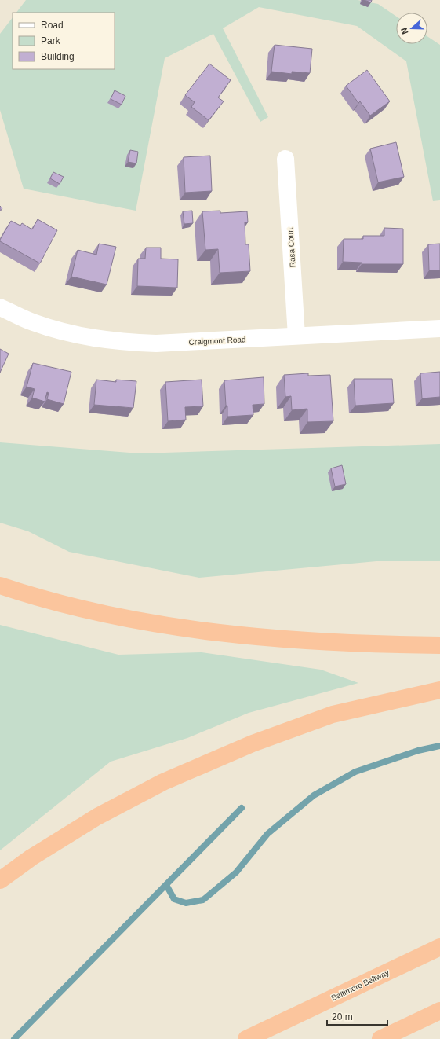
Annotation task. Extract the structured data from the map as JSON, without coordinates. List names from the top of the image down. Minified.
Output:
{"streets":{"highway":["Baltimore Beltway"],"street":["Rasa Court","Craigmont Road"]},"crossings":[["Rasa Court","Craigmont Road"]],"legend":["Road","Park","Building"],"scale_bar":"20 m","north":"left"}
